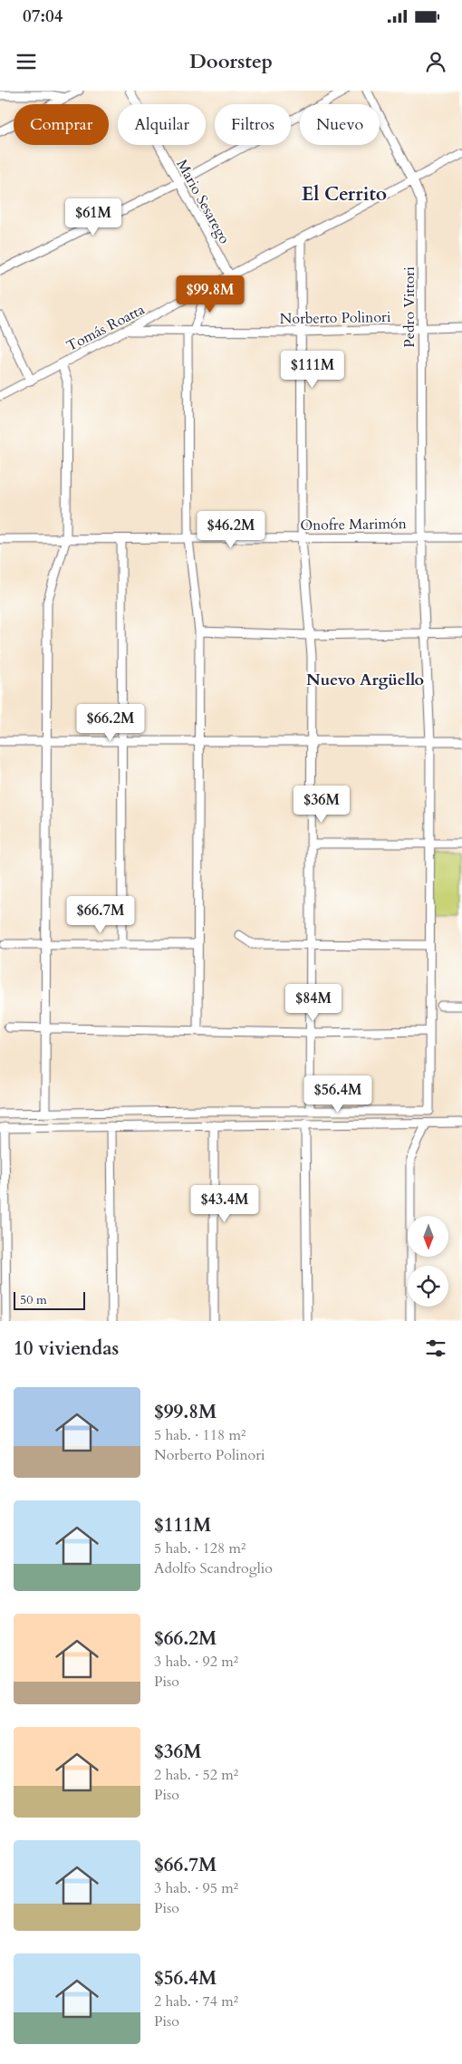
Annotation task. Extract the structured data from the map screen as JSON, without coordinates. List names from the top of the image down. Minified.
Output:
{"streets":{"street":["Mario Sesarego","Pedro Vittori","Norberto Polinori","Tomás Roatta","Onofre Marimón"]},"crossings":[["Mario Sesarego","Tomás Roatta"],["Pedro Vittori","Norberto Polinori"],["Pedro Vittori","Tomás Roatta"],["Pedro Vittori","Onofre Marimón"],["Norberto Polinori","Tomás Roatta"]],"districts":["El Cerrito","Nuevo Argüello"],"scale_bar":"50 m","north":"bottom","page":{"status":"07:04","header":"Doorstep","chip":["Comprar","Alquilar","Filtros","Nuevo"],"price":["$61M","$99.8M","$111M","$46.2M","$66.2M","$36M","$66.7M","$84M","$56.4M","$43.4M"],"scale":"50 m","heading":"10 viviendas","list":[{"name":"$99.8M","note":"5 hab. · 118 m² · Norberto Polinori"},{"name":"$111M","note":"5 hab. · 128 m² · Adolfo Scandroglio"},{"name":"$66.2M","note":"3 hab. · 92 m² · Piso"},{"name":"$36M","note":"2 hab. · 52 m² · Piso"},{"name":"$66.7M","note":"3 hab. · 95 m² · Piso"},{"name":"$56.4M","note":"2 hab. · 74 m² · Piso"}]}}
